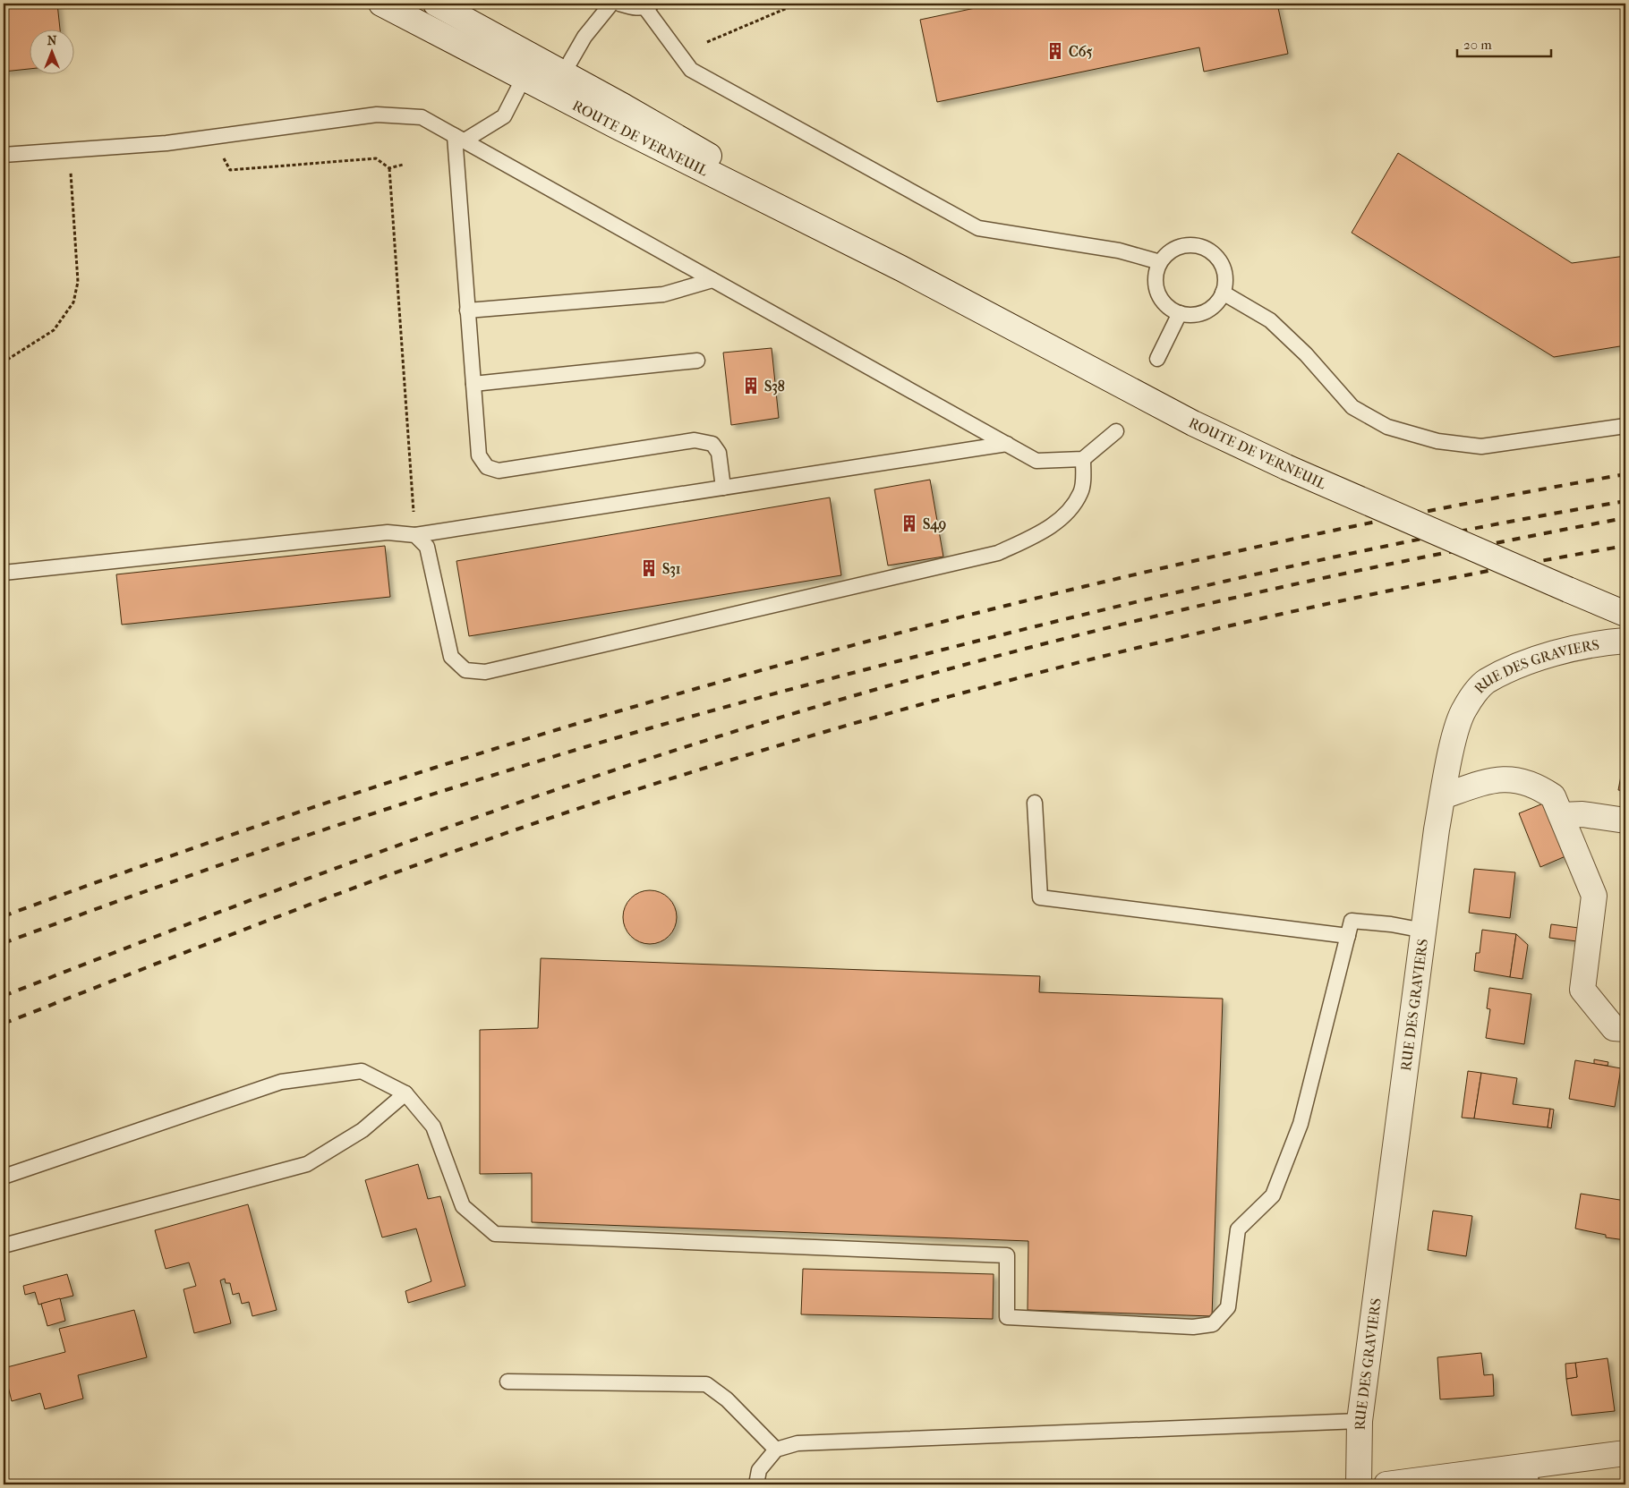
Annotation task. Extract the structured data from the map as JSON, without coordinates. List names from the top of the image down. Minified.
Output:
{"streets":{"main road":["ROUTE DE VERNEUIL","RUE DES GRAVIERS"]},"places":{"building":["C65","S38","S49","S31"]},"scale_bar":"20 m","north":"top"}
